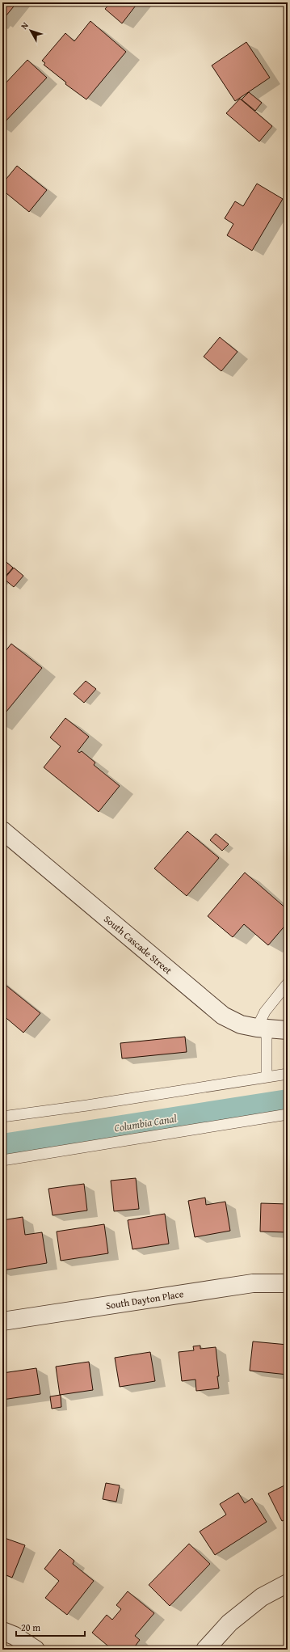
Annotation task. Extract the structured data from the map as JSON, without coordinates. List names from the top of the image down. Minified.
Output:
{"streets":{"street":["South Cascade Street","South Dayton Place"]},"water":["Columbia Canal"],"scale_bar":"20 m","north":"top left"}
